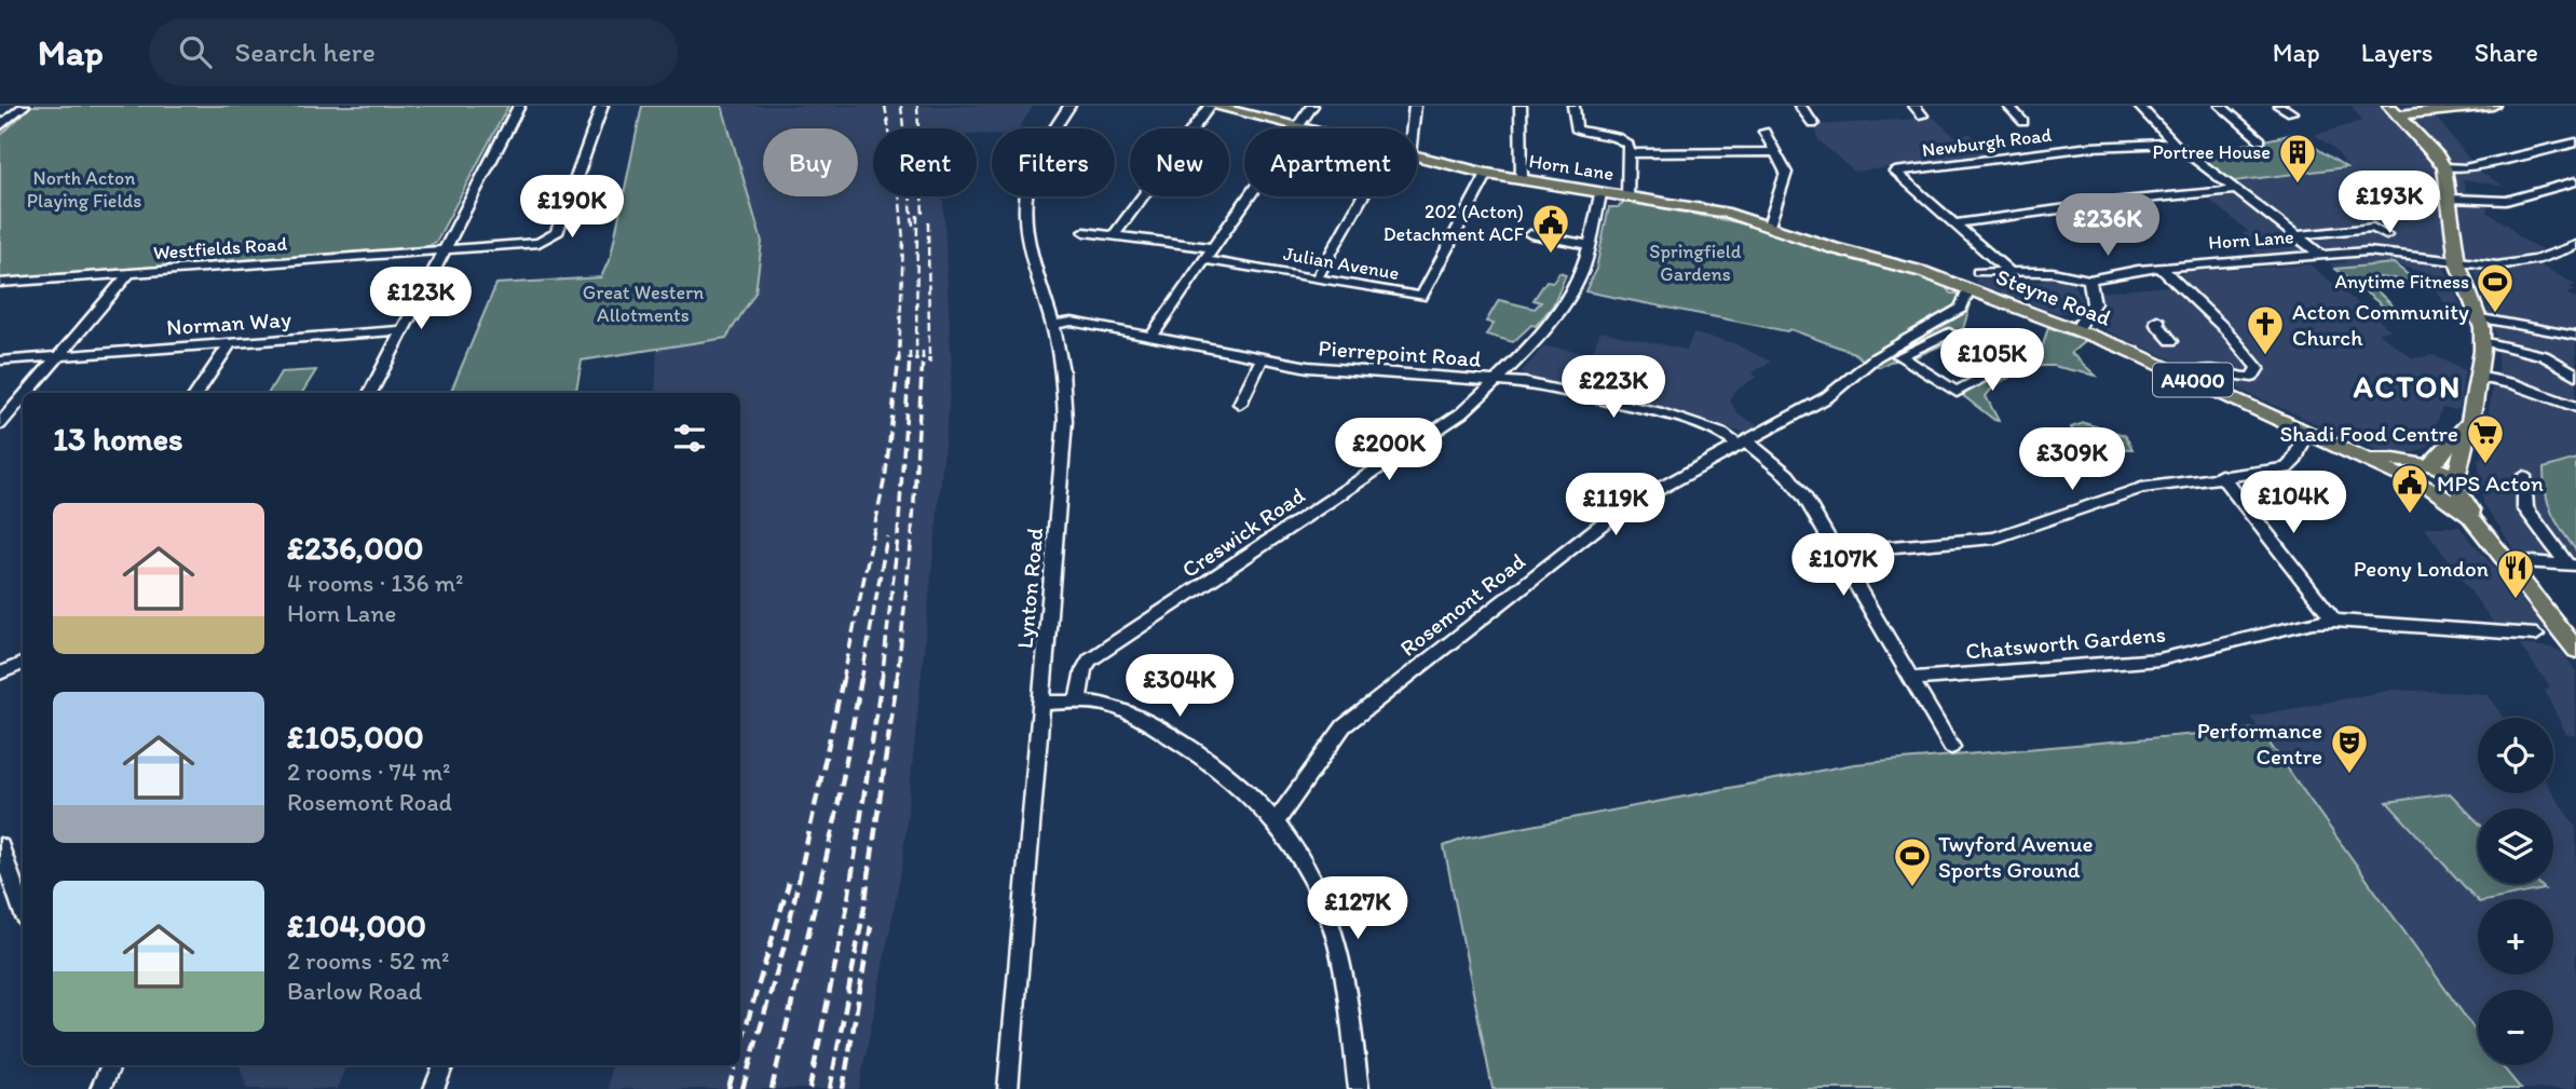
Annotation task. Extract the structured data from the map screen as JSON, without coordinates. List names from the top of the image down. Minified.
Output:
{"streets":{"main road":["Horn Lane","Steyne Road","A4000"],"street":["Newburgh Road","Westfields Road","Julian Avenue","Norman Way","Pierrepoint Road","Creswick Road","Lynton Road","Rosemont Road","Chatsworth Gardens"]},"crossings":[["Horn Lane","Julian Avenue"],["Horn Lane","Steyne Road"],["Horn Lane","Creswick Road"],["Steyne Road","Rosemont Road"],["Pierrepoint Road","Creswick Road"],["Pierrepoint Road","Lynton Road"],["Pierrepoint Road","Rosemont Road"],["Pierrepoint Road","Chatsworth Gardens"]],"districts":["ACTON"],"parks":["North Acton Playing Fields","Springfield Gardens","Great Western Allotments"],"places":{"building":["Portree House"],"public building":["202 (Acton) Detachment ACF","MPS Acton"],"sports":["Anytime Fitness","Twyford Avenue Sports Ground"],"church":["Acton Community Church"],"supermarket":["Shadi Food Centre"],"restaurant":["Peony London"],"theatre":["Performance Centre"]},"page":{"header":"Map","search":"Search here","nav":["Map","Layers","Share"],"chip":["Buy","Rent","Filters","New","Apartment"],"price":["£193K","£190K","£236K","£123K","£105K","£223K","£200K","£309K","£104K","£119K","£107K","£304K","£127K"],"heading":"13 homes","list":[{"name":"£236,000","note":"4 rooms · 136 m² · Horn Lane"},{"name":"£105,000","note":"2 rooms · 74 m² · Rosemont Road"},{"name":"£104,000","note":"2 rooms · 52 m² · Barlow Road"}],"map_buttons":["+","−"]}}
